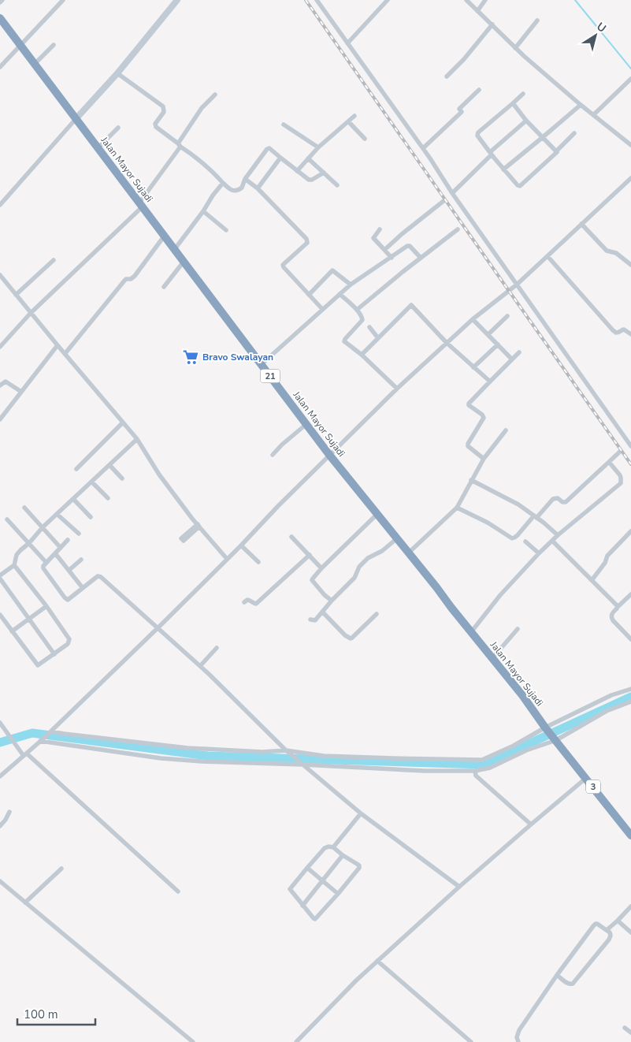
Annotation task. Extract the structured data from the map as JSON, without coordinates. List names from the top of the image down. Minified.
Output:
{"streets":{"highway":["Jalan Mayor Sujadi","21","3"]},"places":{"supermarket":["Bravo Swalayan"]},"scale_bar":"100 m","north":"top right"}
